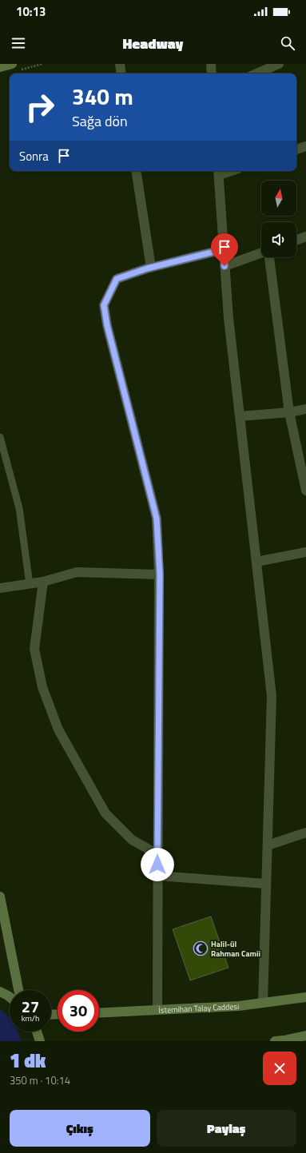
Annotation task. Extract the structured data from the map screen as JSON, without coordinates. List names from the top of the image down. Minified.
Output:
{"streets":{"street":["İstemihan Talay Caddesi"]},"places":{"mosque":["Halil-ül Rahman Camii"]},"north":"top","page":{"status":"10:13","header":"Headway","turn":["340 m","Sağa dön"],"then":"Sonra","speed":"27 km/h","limit":"30","heading":["1 dk","350 m · 10:14"],"buttons":["Çıkış","Paylaş"]}}
